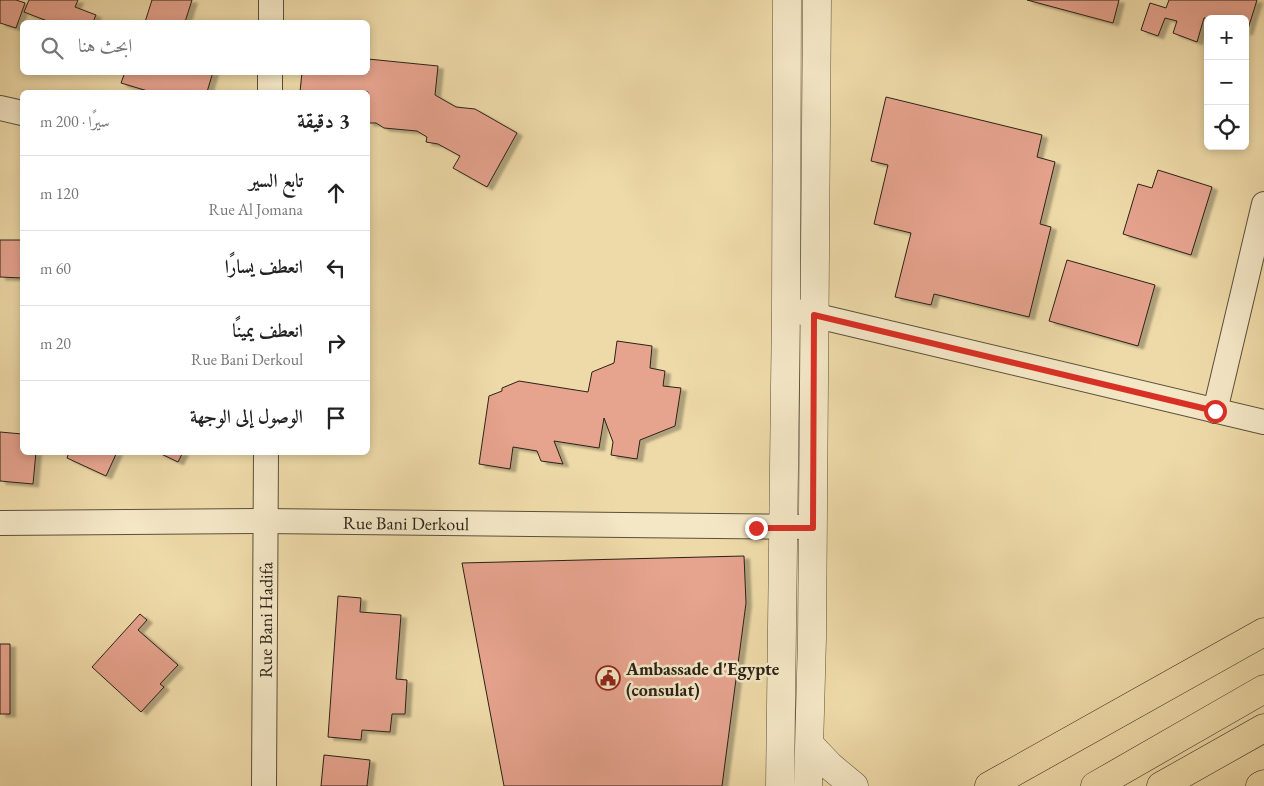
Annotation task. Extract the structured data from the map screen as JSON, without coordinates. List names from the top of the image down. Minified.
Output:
{"streets":{"street":["Rue Bani Derkoul","Rue Bani Hadifa"]},"crossings":[["Rue Bani Derkoul","Rue Bani Hadifa"]],"places":{"public building":["Ambassade d'Egypte (consulat)"]},"page":{"map_buttons":["+","−"],"search":"ابحث هنا","heading":["3 دقيقة","سيرًا · 200 m"],"list":[["تابع السير","Rue Al Jomana","120 m"],["انعطف يسارًا","60 m"],["انعطف يمينًا","Rue Bani Derkoul","20 m"],"الوصول إلى الوجهة"]}}
